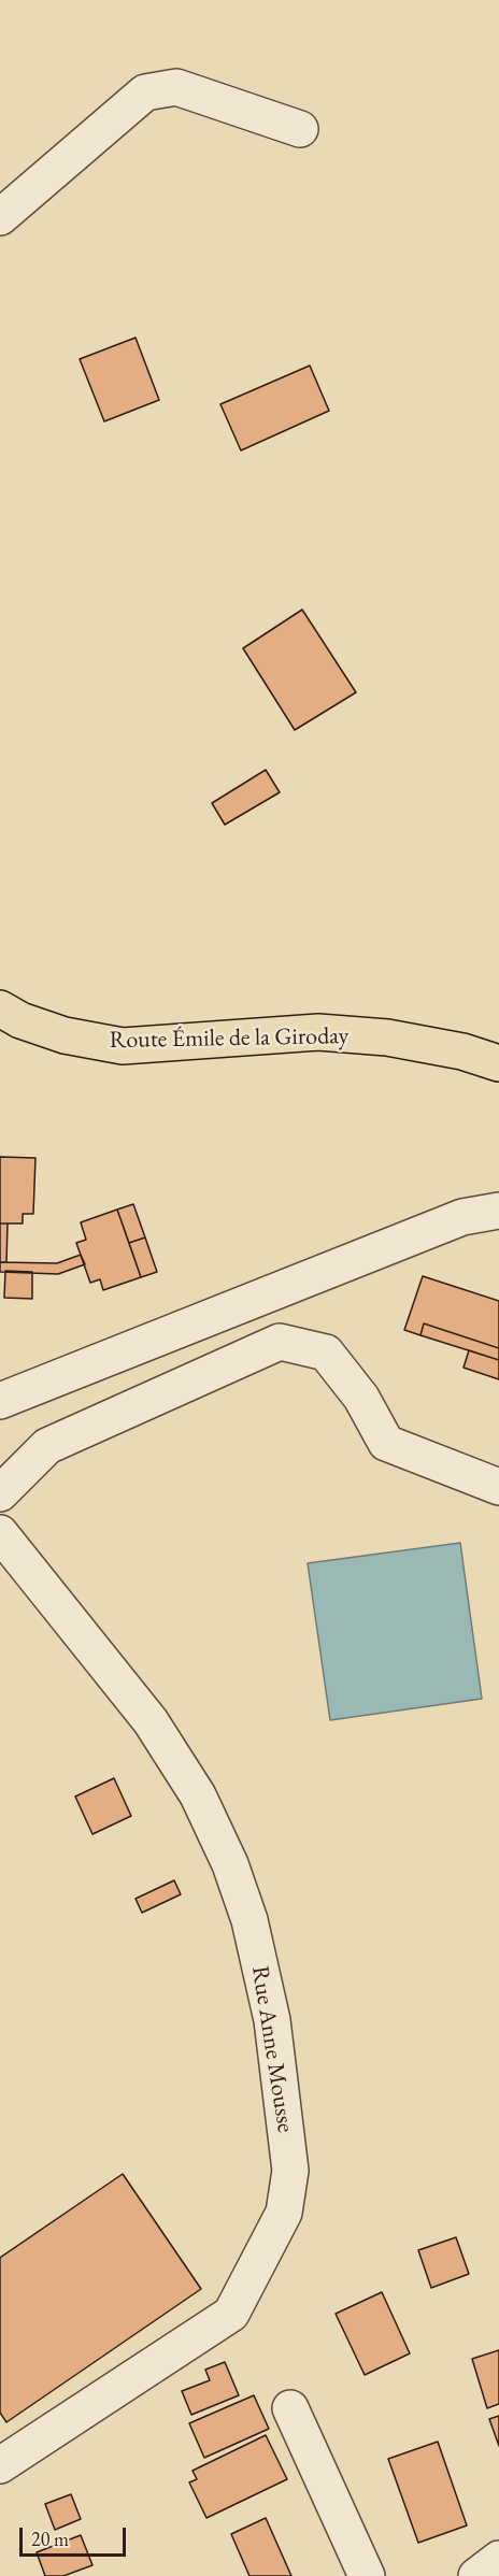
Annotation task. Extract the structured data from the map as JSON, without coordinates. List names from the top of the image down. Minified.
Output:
{"streets":{"main road":["Route Émile de la Giroday"],"street":["Rue Anne Mousse"]},"scale_bar":"20 m"}
